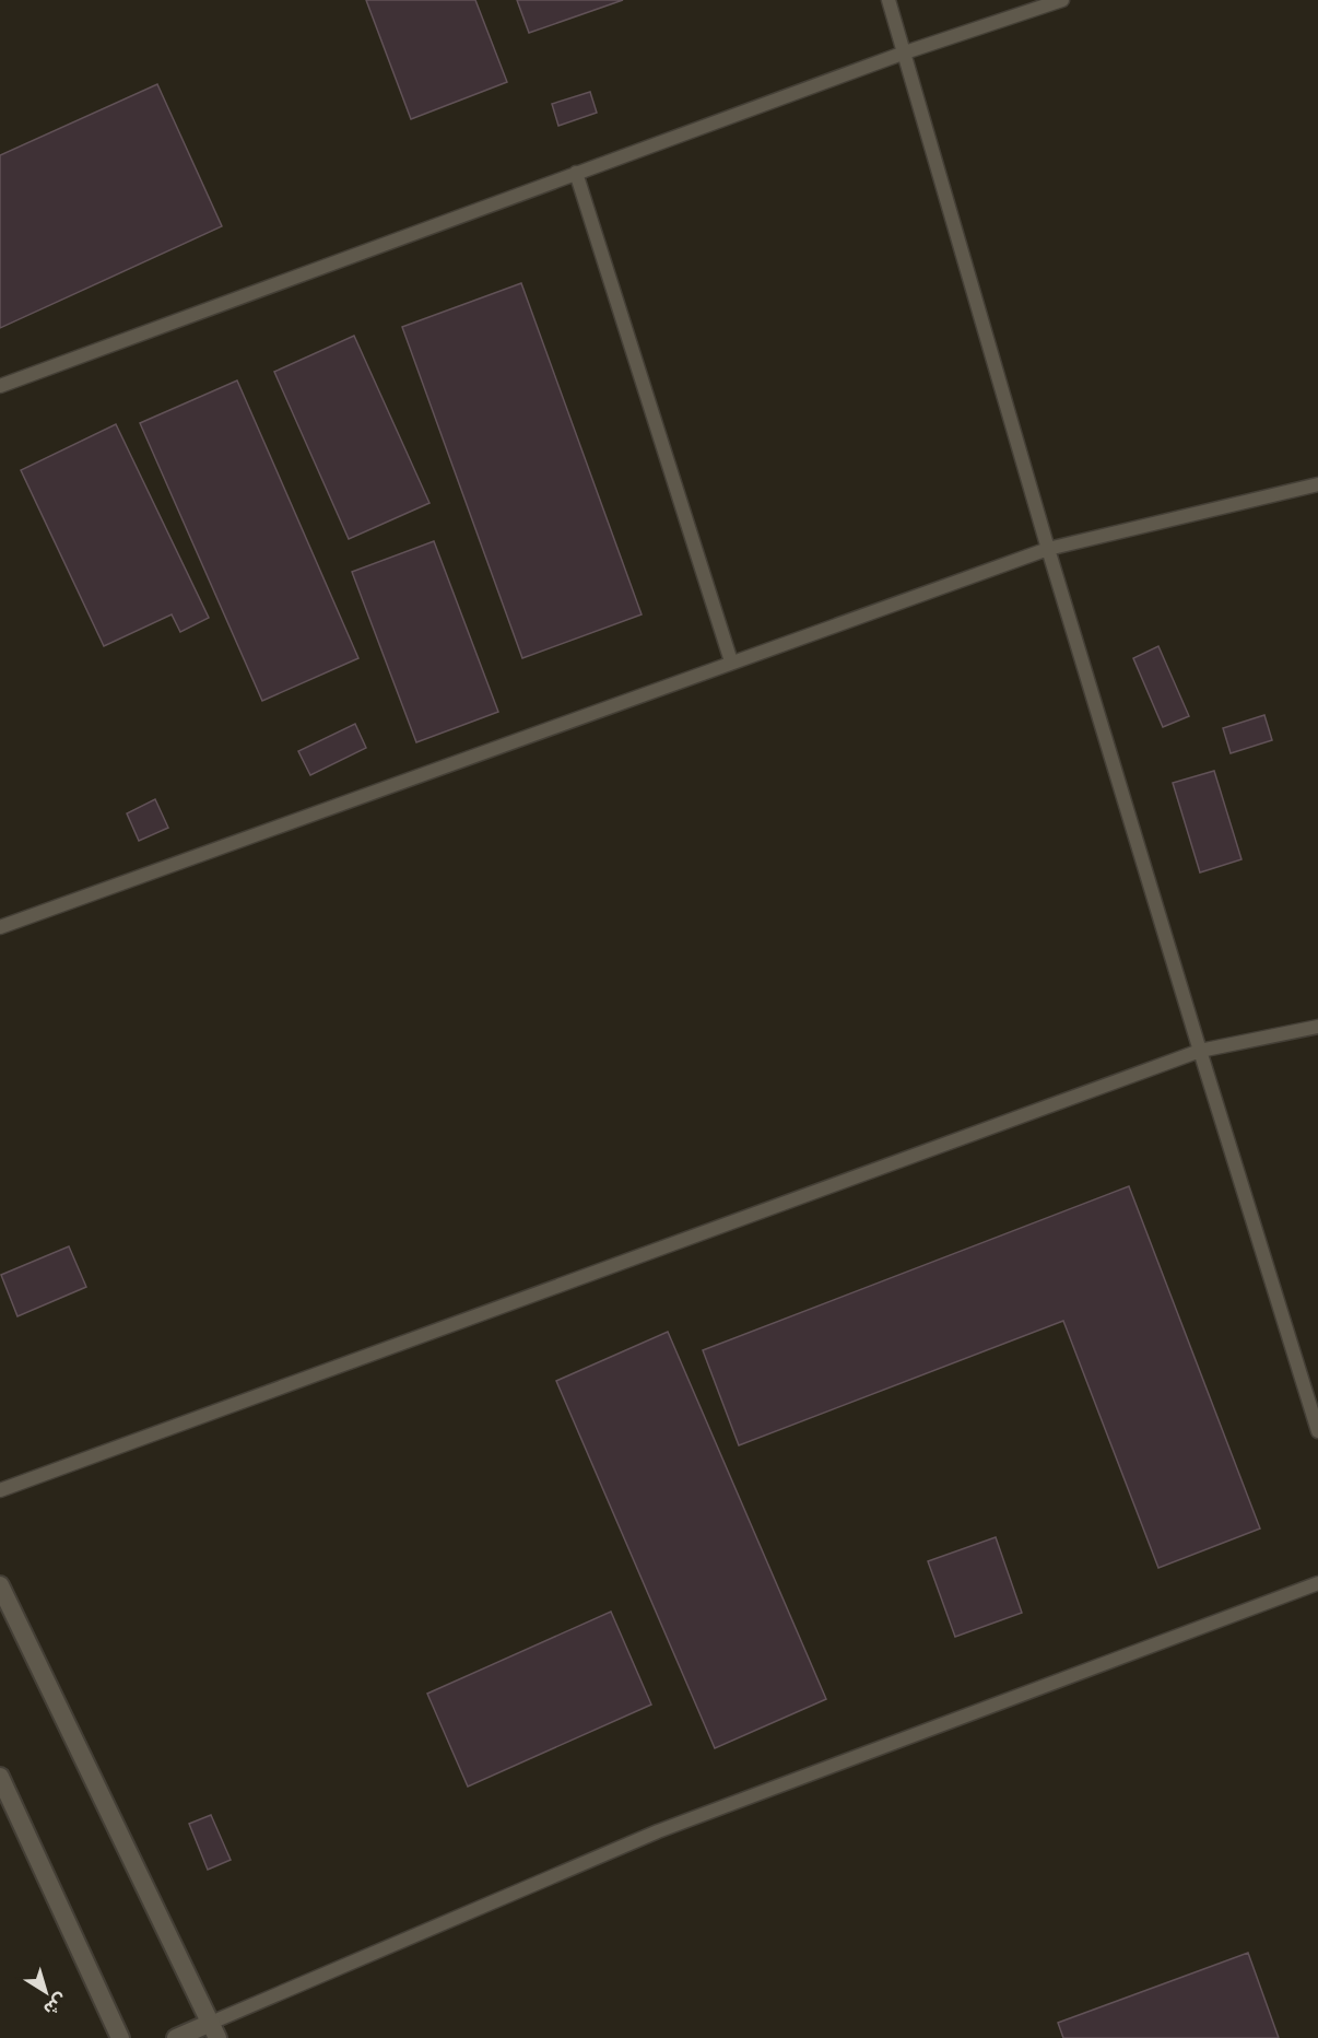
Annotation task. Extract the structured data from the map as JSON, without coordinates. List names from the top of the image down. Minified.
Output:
{"north":"bottom right"}
